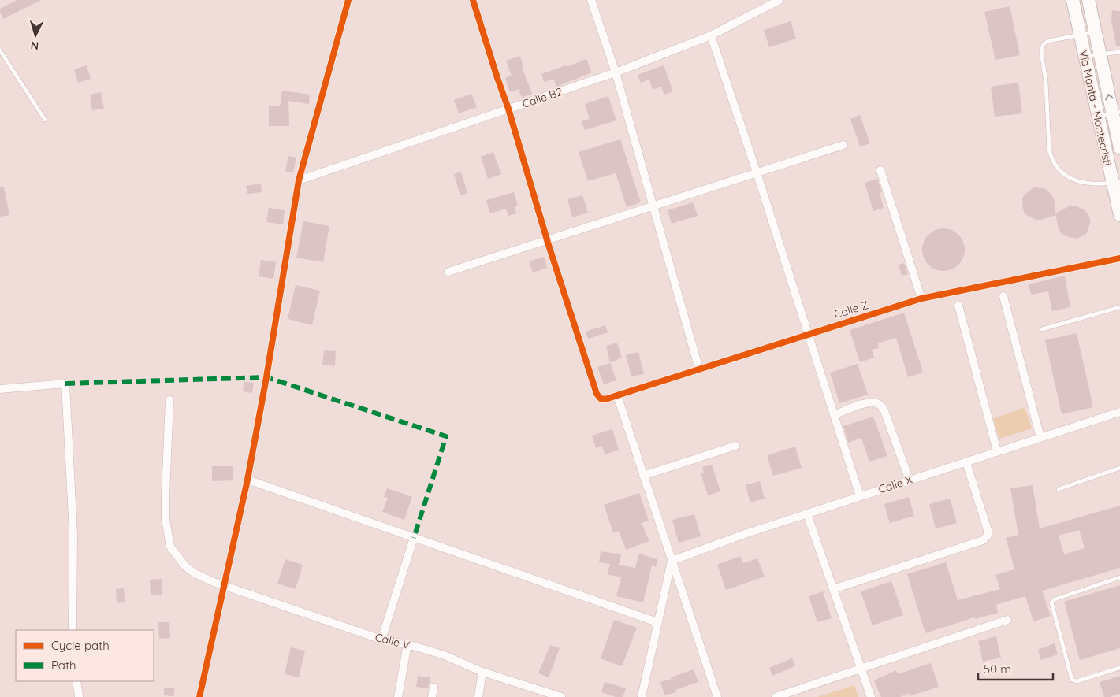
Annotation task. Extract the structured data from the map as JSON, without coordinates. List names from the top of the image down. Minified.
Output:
{"streets":{"main road":["Vía Manta - Montecristi"],"street":["Calle B2","Calle Z","Calle X","Calle V"]},"legend":["Cycle path","Path"],"scale_bar":"50 m","north":"bottom"}
